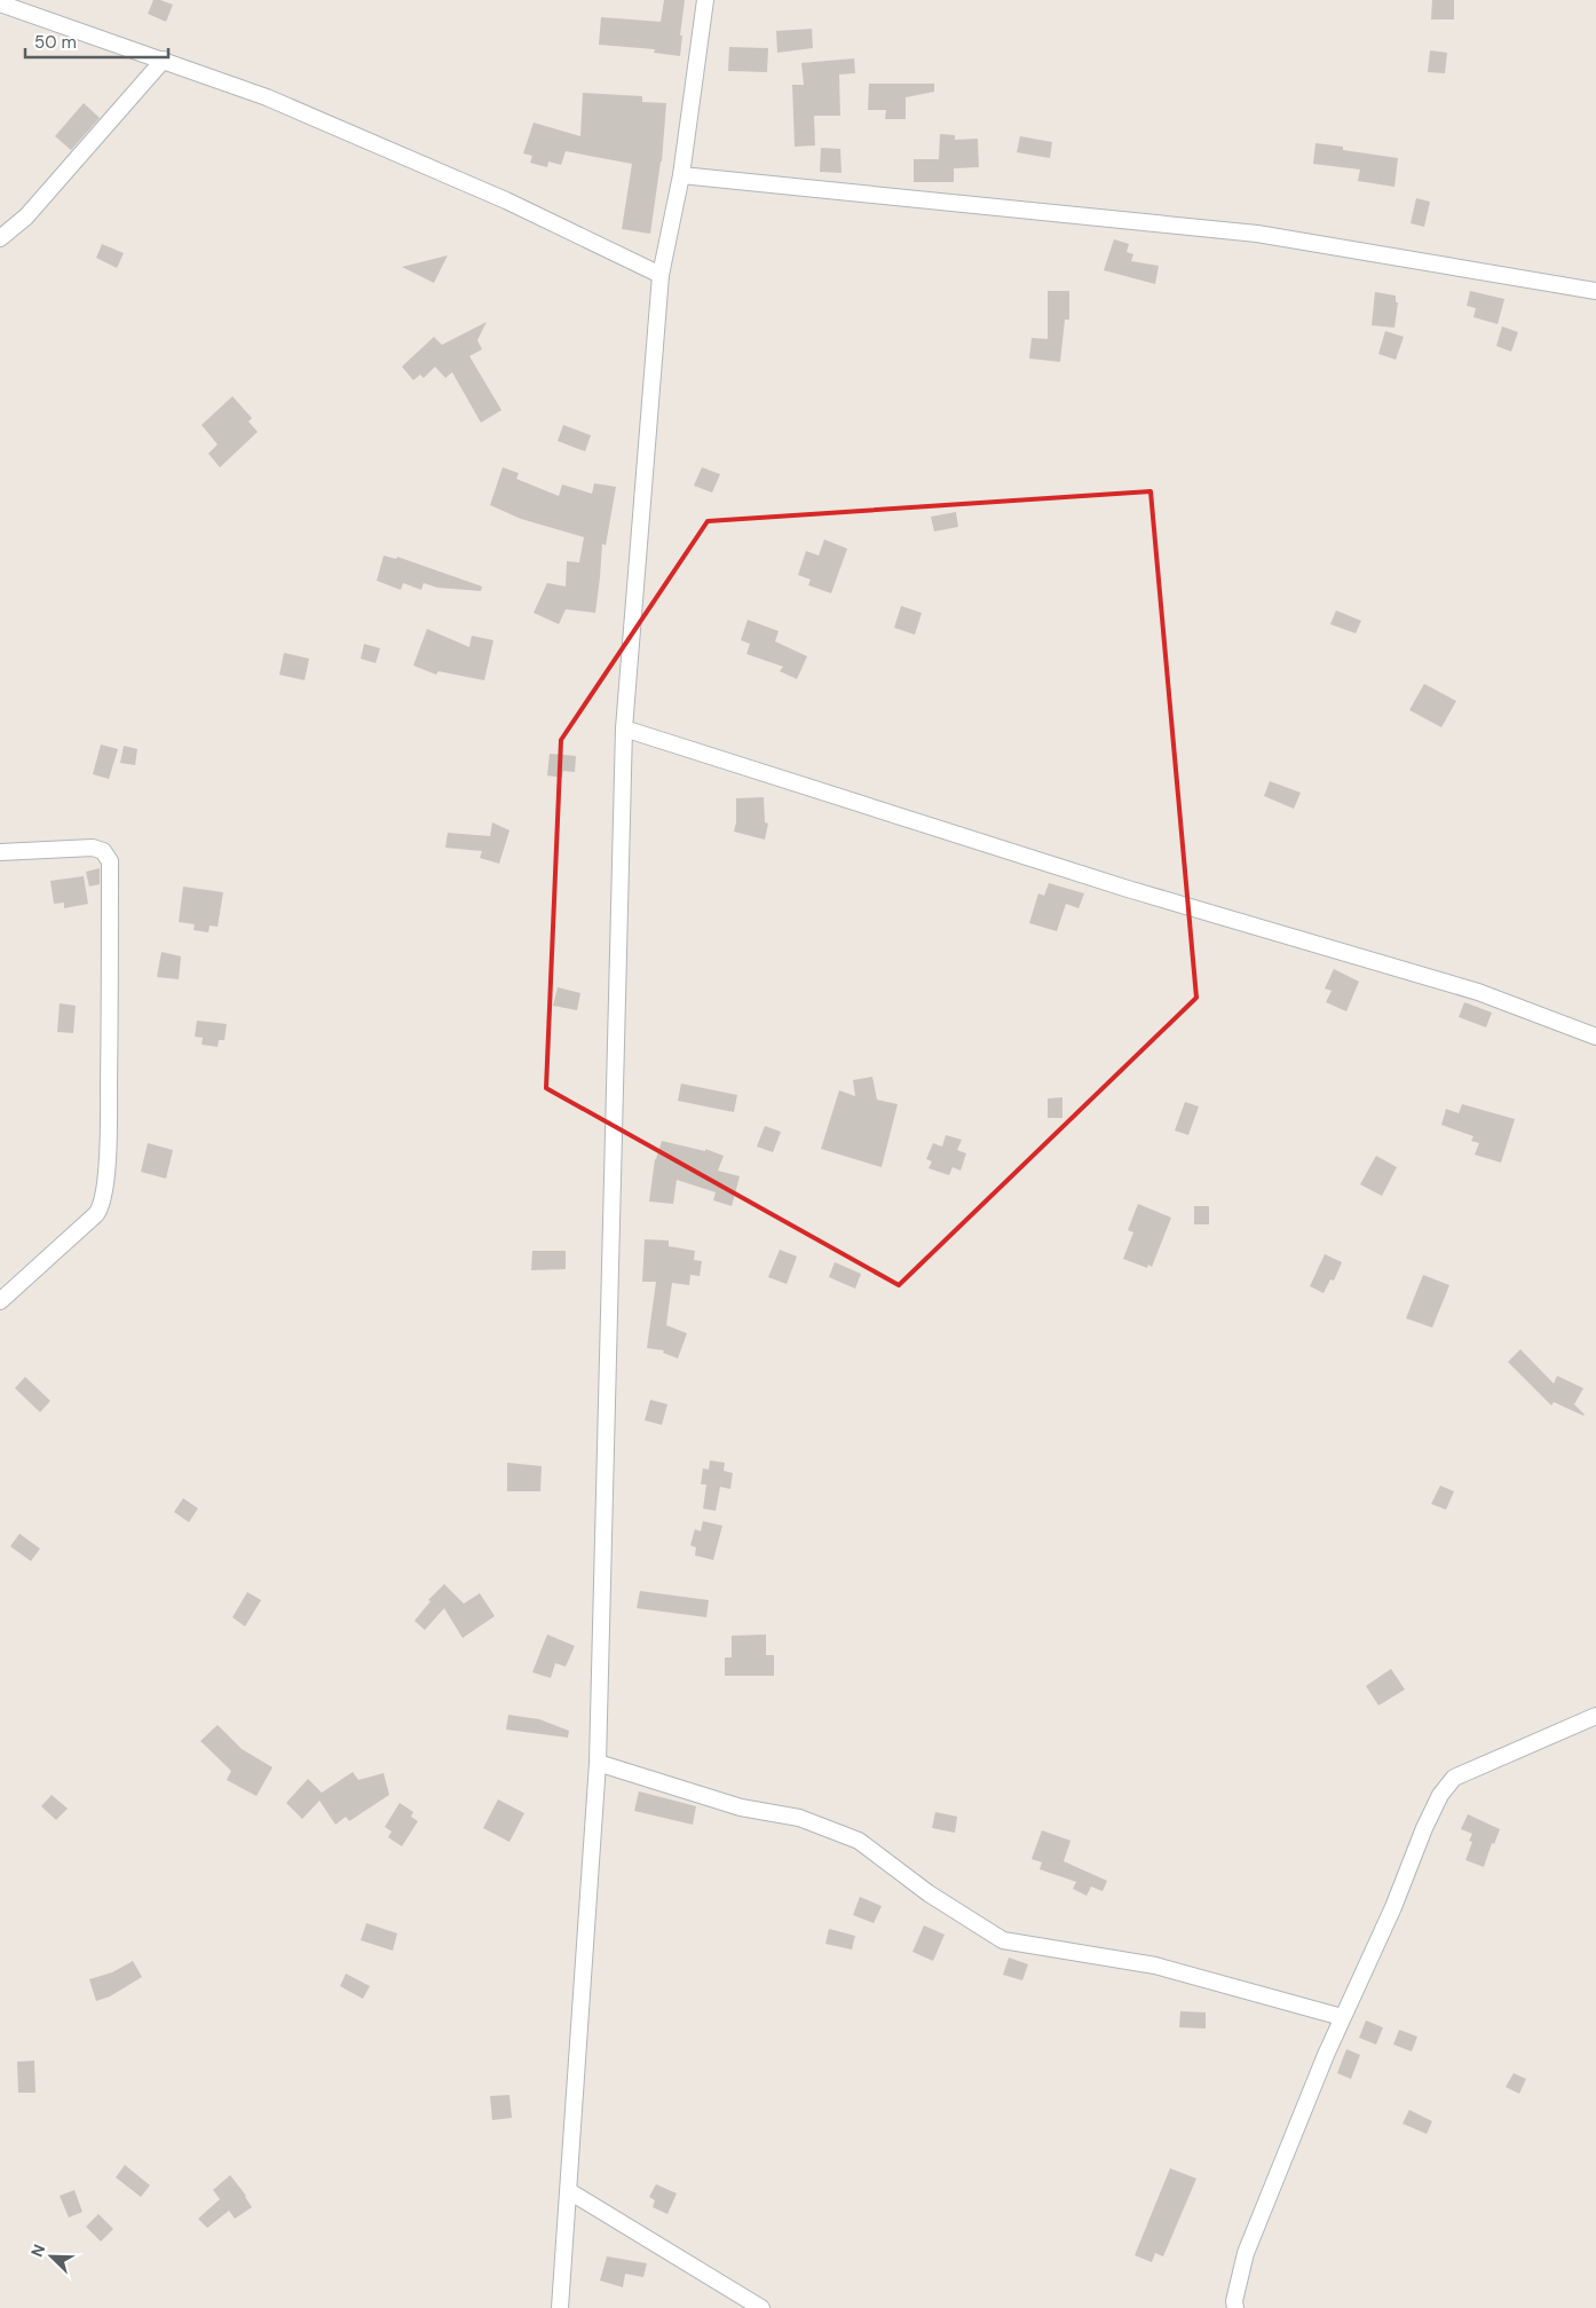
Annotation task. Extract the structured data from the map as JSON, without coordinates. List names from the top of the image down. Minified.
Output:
{"scale_bar":"50 m","north":"top left"}
